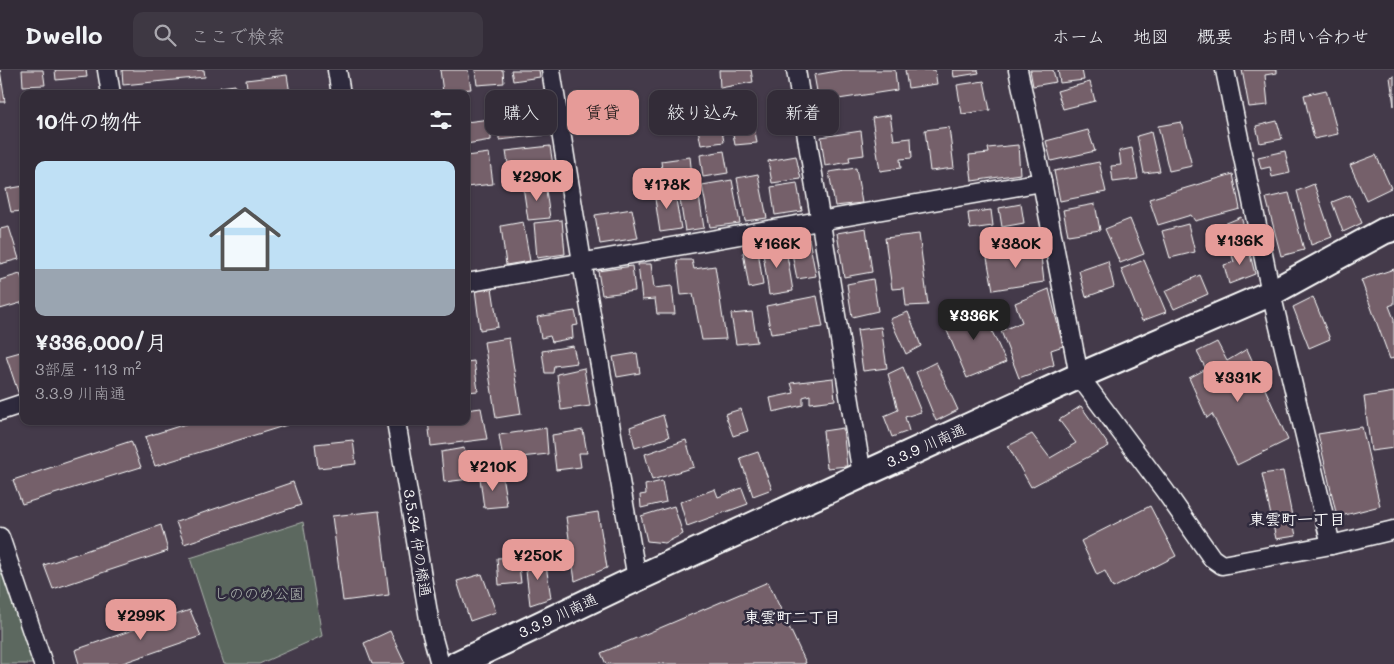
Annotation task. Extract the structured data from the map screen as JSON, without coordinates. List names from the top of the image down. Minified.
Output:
{"streets":{"street":["3.3.9 川南通","3.5.34 仲の橋通"]},"districts":["東雲町一丁目","東雲町二丁目"],"parks":["しののめ公園"],"page":{"header":"Dwello","search":"ここで検索","nav":["ホーム","地図","概要","お問い合わせ"],"chip":["購入","賃貸","絞り込み","新着"],"heading":"10件の物件","list":[{"name":"¥336,000/月","note":"3部屋 · 113 m² · 3.3.9 川南通"}],"price":["¥290K","¥178K","¥136K","¥166K","¥380K","¥336K","¥331K","¥210K","¥250K","¥299K"]}}
